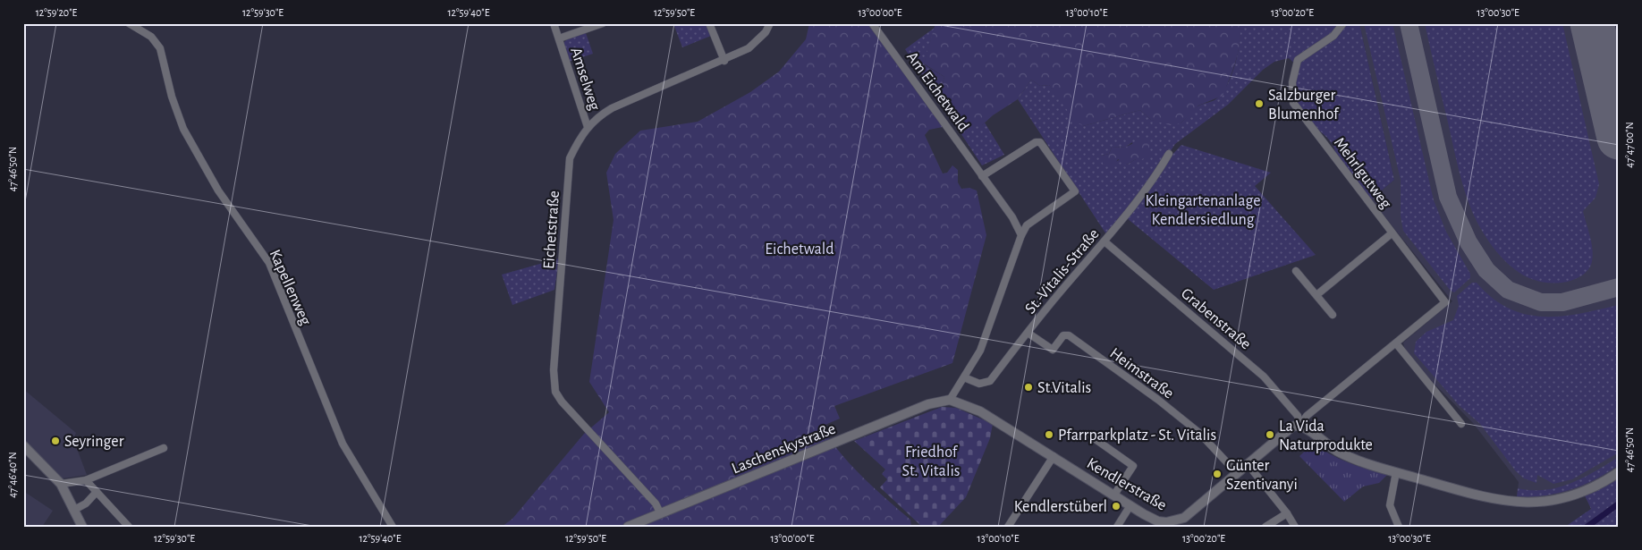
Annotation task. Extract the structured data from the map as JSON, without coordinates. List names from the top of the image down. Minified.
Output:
{"streets":{"street":["Amselweg","Am Eichetwald","Mehrlgutweg","Eichetstraße","St.-Vitalis-Straße","Kapellenweg","Grabenstraße","Heimstraße","Laschenskystraße","Kendlerstraße"]},"crossings":[["Amselweg","Eichetstraße"],["Mehrlgutweg","Kendlerstraße"],["Eichetstraße","Laschenskystraße"],["St.-Vitalis-Straße","Grabenstraße"],["St.-Vitalis-Straße","Heimstraße"],["Grabenstraße","Kendlerstraße"],["Heimstraße","Kendlerstraße"],["Laschenskystraße","Kendlerstraße"]],"parks":["Kleingartenanlage Kendlersiedlung","Eichetwald","Friedhof St. Vitalis"],"places":["Salzburger Blumenhof","St.Vitalis","Pfarrparkplatz - St. Vitalis","La Vida Naturprodukte","Seyringer","Günter Szentivanyi","Kendlerstüberl"],"coordinates":["12°59'20\"E","12°59'30\"E","12°59'40\"E","12°59'50\"E","13°00'00\"E","13°00'10\"E","13°00'20\"E","13°00'30\"E","47°47'00\"N","47°46'50\"N","47°46'40\"N"]}
